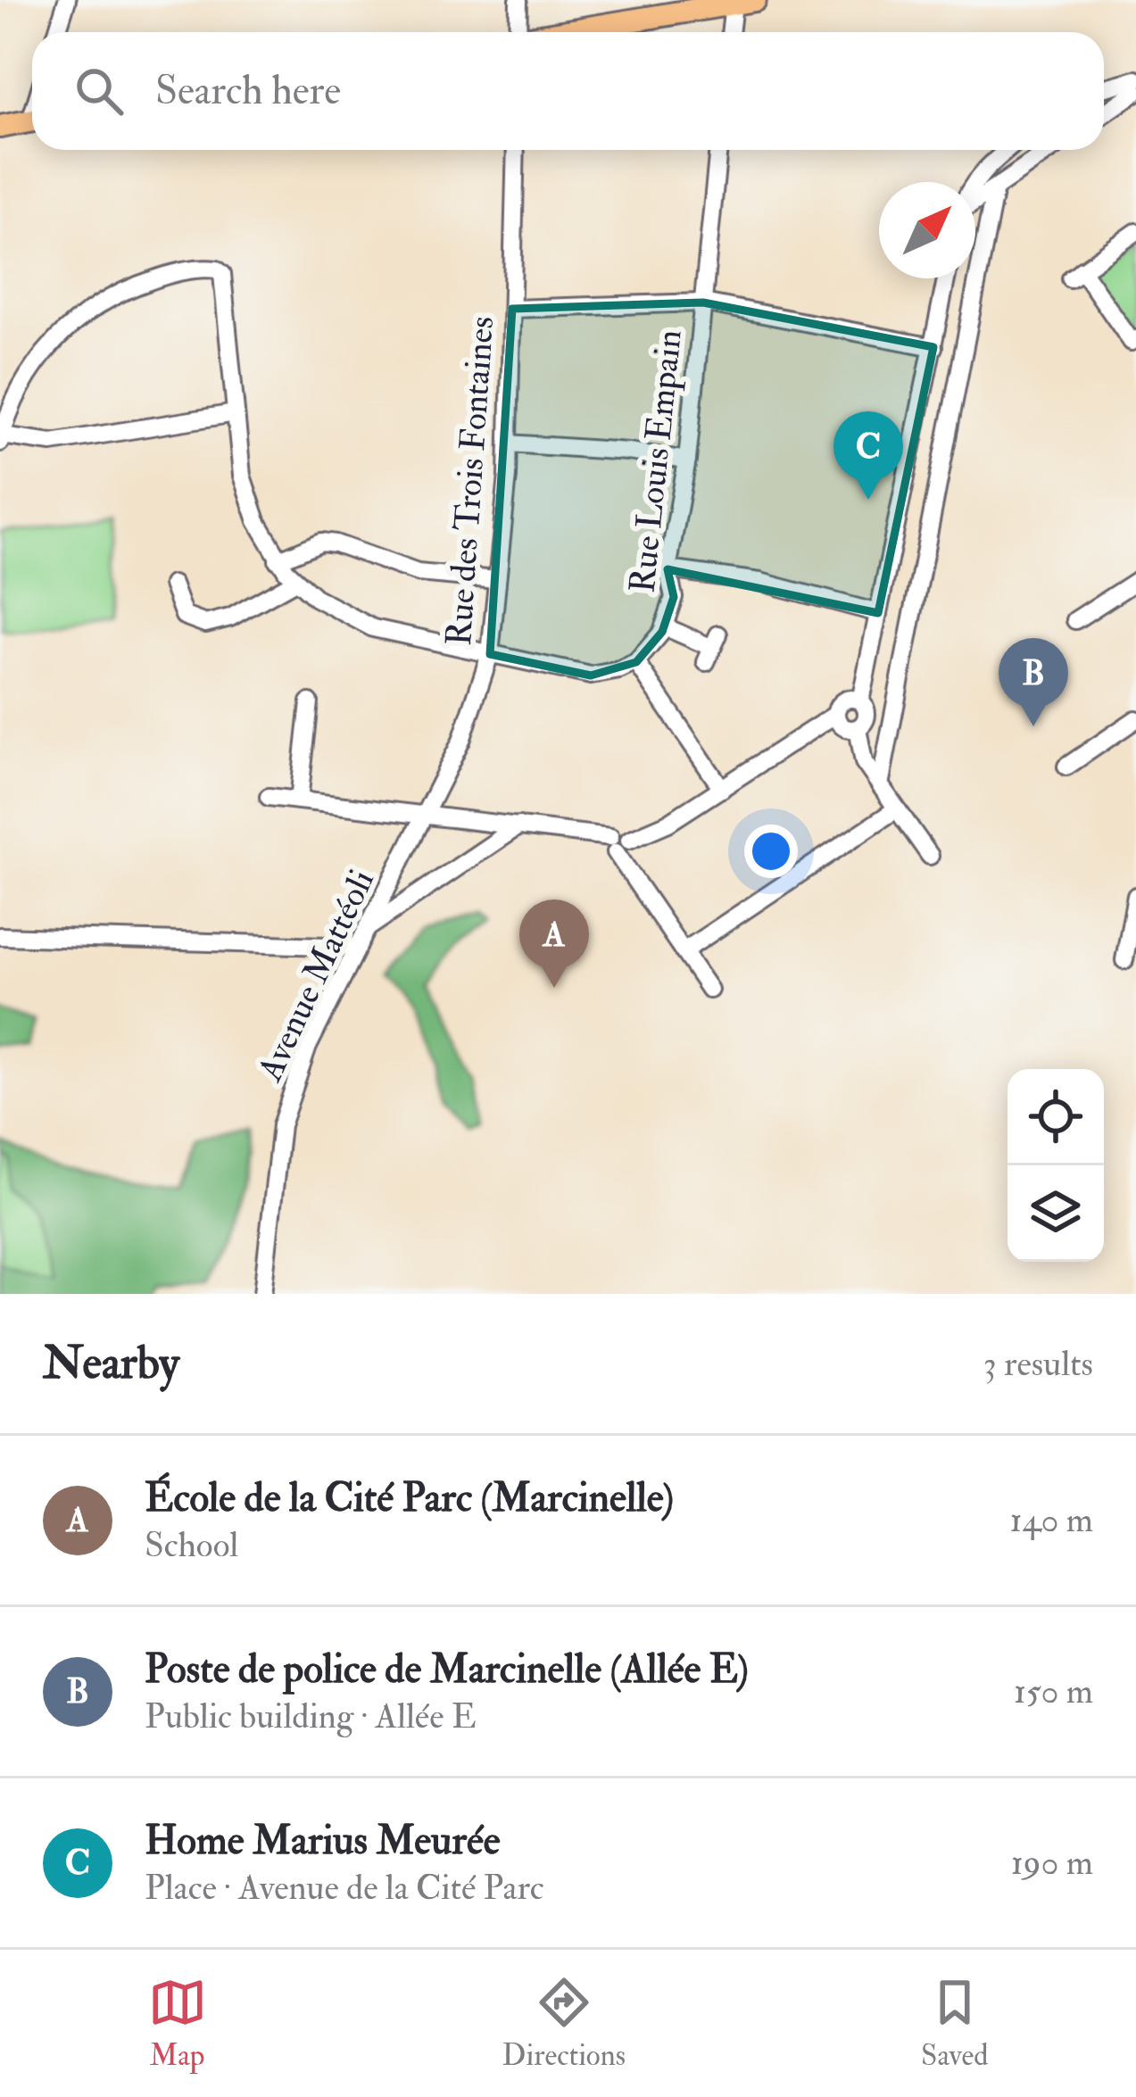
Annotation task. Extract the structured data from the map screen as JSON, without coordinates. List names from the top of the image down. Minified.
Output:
{"streets":{"street":["Rue Louis Empain","Rue des Trois Fontaines","Avenue Mattéoli"]},"crossings":[["Rue des Trois Fontaines","Avenue Mattéoli"]],"north":"top right","page":{"search":"Search here","pins":["C","B","A"],"heading":["Nearby","3 results"],"list":[{"mark":"A","name":"École de la Cité Parc (Marcinelle)","note":"School","value":"140 m"},{"mark":"B","name":"Poste de police de Marcinelle (Allée E)","note":"Public building · Allée E","value":"150 m"},{"mark":"C","name":"Home Marius Meurée","note":"Place · Avenue de la Cité Parc","value":"190 m"}],"nav":["Map","Directions","Saved"]}}
